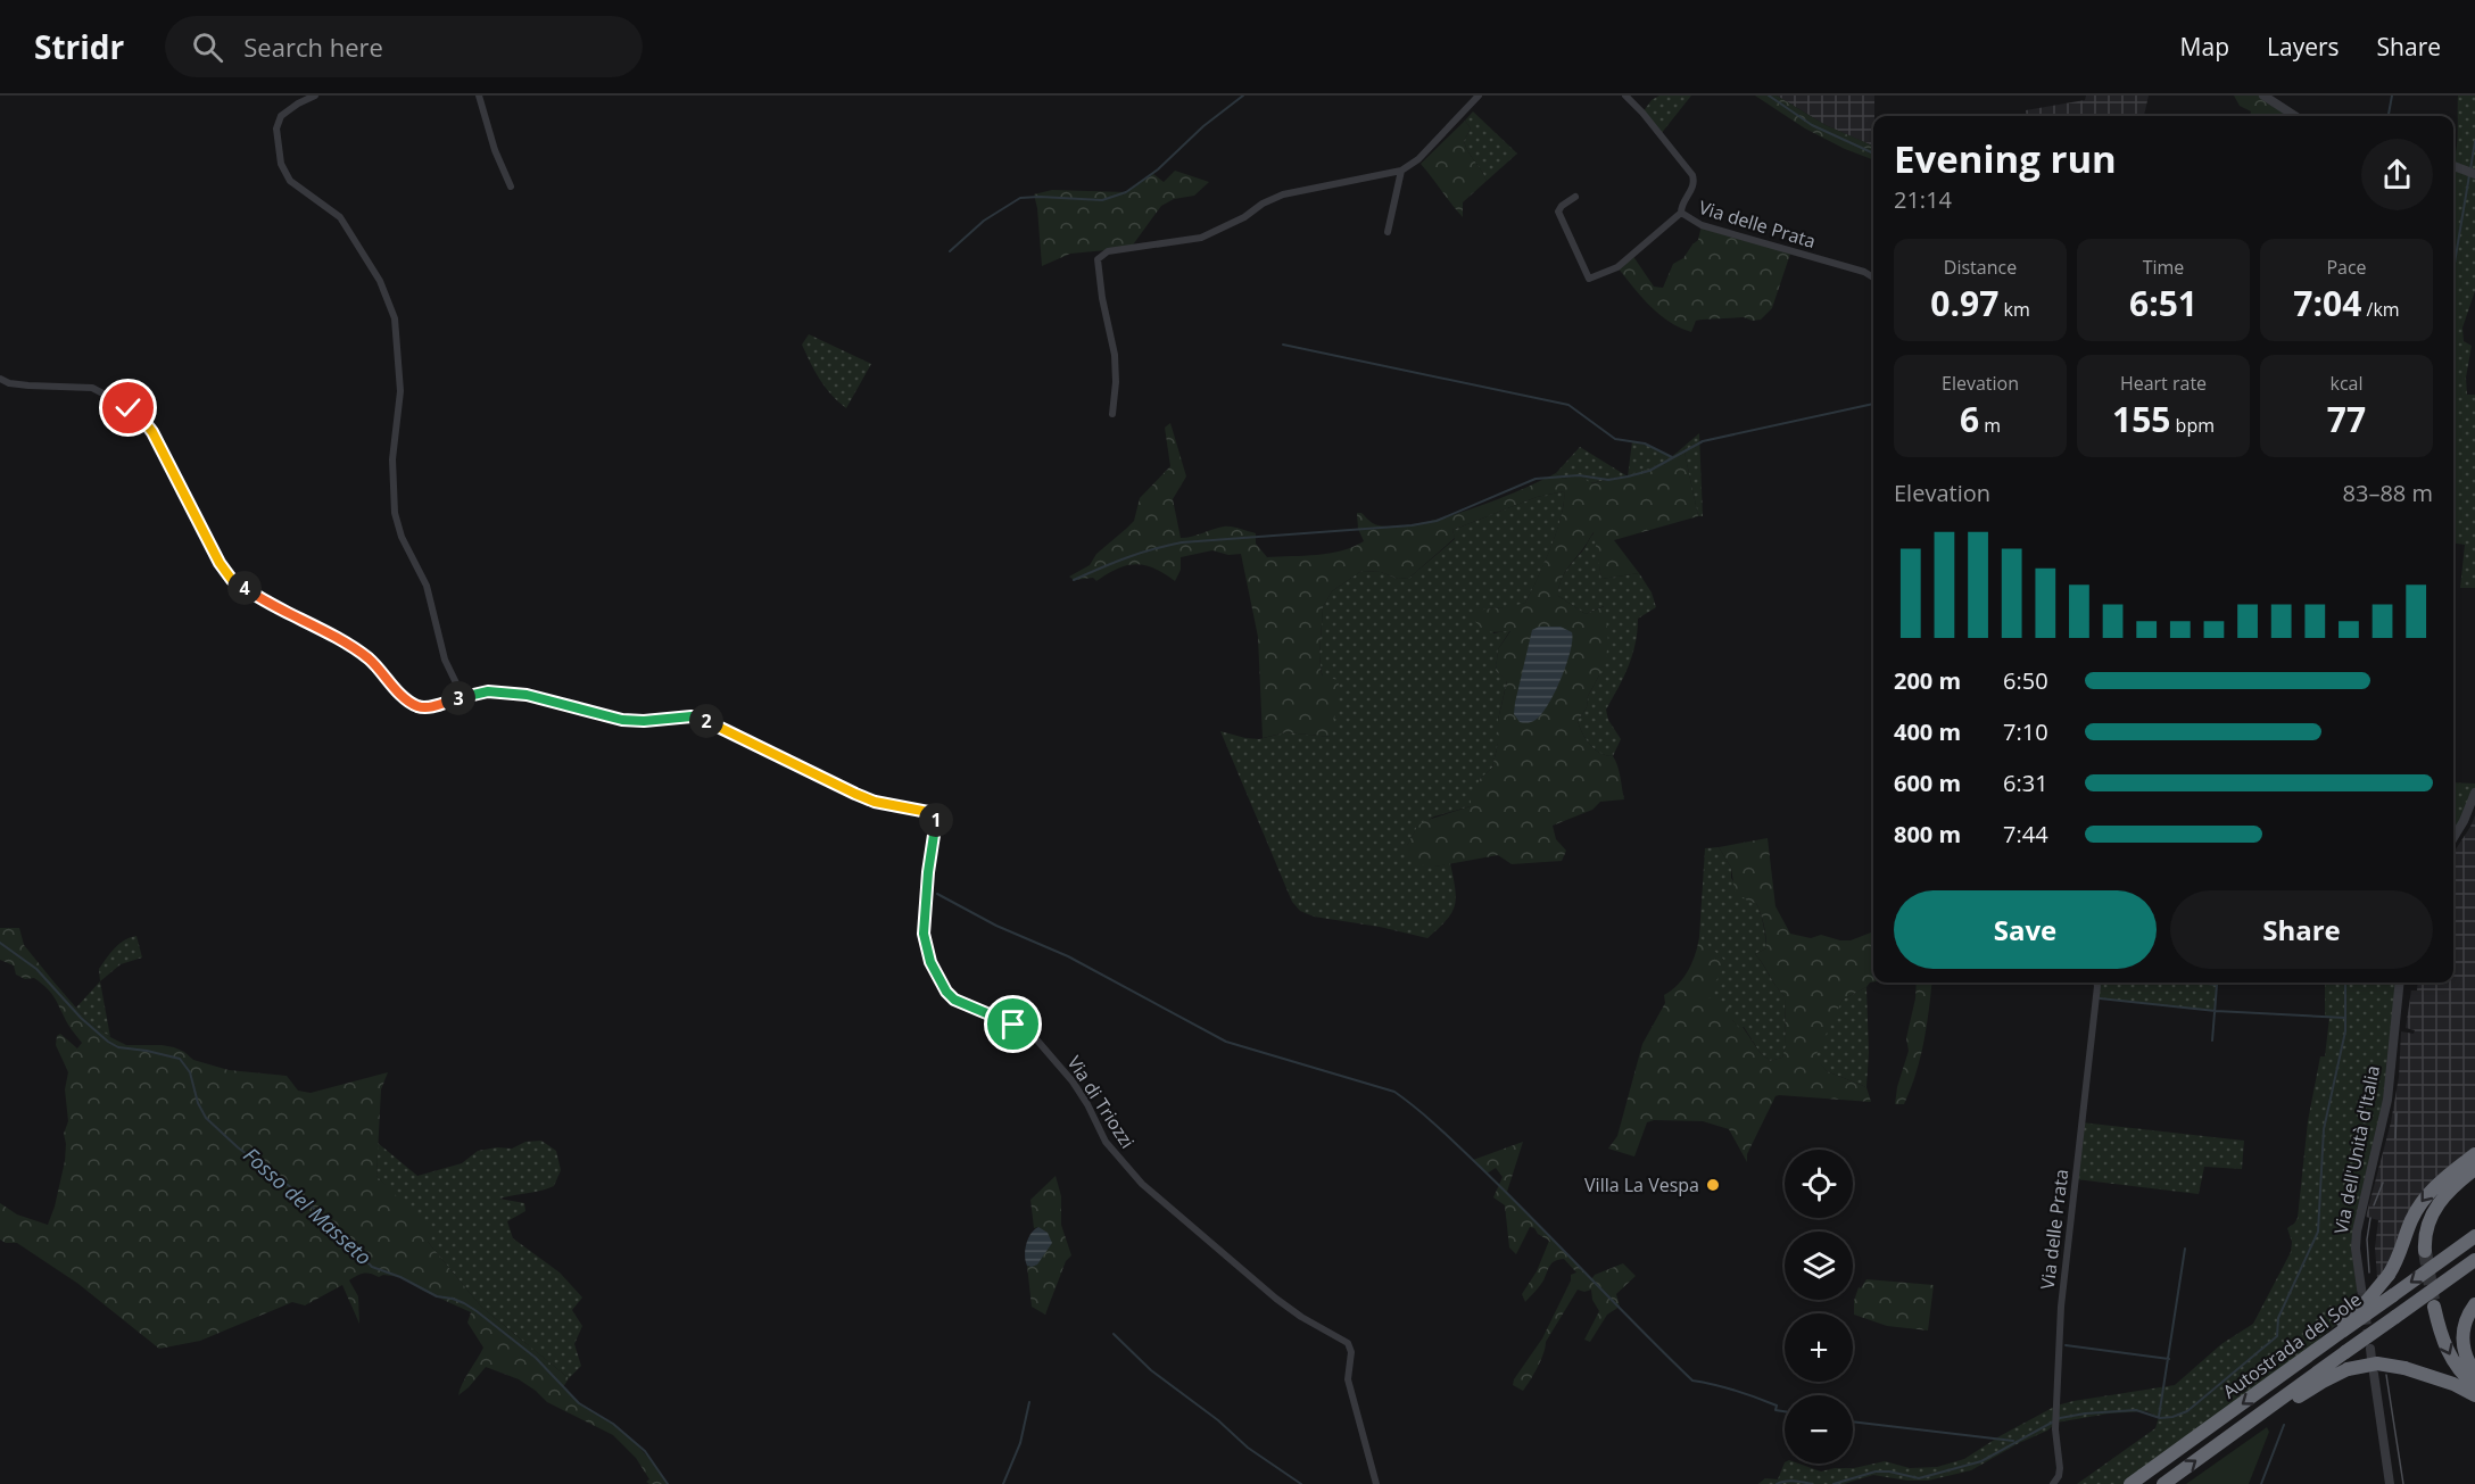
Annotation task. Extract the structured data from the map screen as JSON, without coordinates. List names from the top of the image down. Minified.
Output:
{"streets":{"highway":["Autostrada del Sole"],"street":["Via delle Prata","Via di Triozzi","Via dell'Unità d'Italia"]},"water":["Fosso del Masseto"],"places":["Villa La Vespa"],"page":{"header":"Stridr","search":"Search here","nav":["Map","Layers","Share"],"heading":["Evening run","21:14"],"stats":[["Distance","0.97 km"],["Time","6:51"],["Pace","7:04 /km"],["Elevation","6 m"],["Heart rate","155 bpm"],["kcal","77"]],"chart":["Elevation","83–88 m"],"pins":["4","3","2","1"],"list":[{"name":"200 m","note":"6:50"},{"name":"400 m","note":"7:10"},{"name":"600 m","note":"6:31"},{"name":"800 m","note":"7:44"}],"buttons":["Save","Share"],"map_buttons":["+","−"]}}
